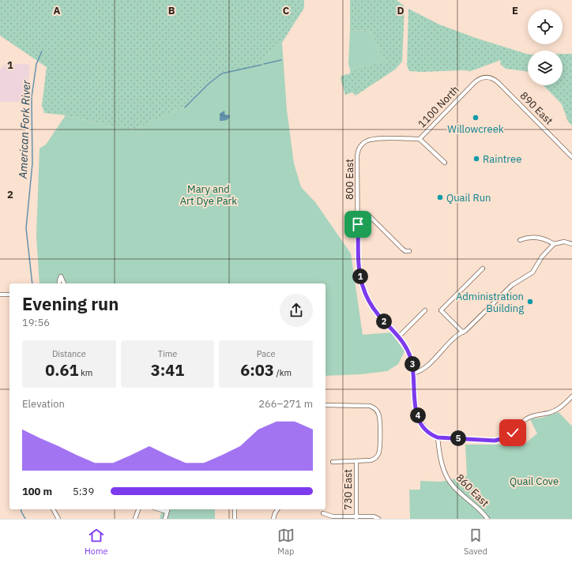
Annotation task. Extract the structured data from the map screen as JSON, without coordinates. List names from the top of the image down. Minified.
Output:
{"streets":{"street":["1100 North","890 East","800 East","730 East","860 East"]},"crossings":[["1100 North","890 East"],["1100 North","800 East"],["800 East","860 East"]],"water":["American Fork River"],"parks":["Mary and Art Dye Park","Quail Cove"],"places":["Willowcreek","Raintree","Quail Run","Administration Building"],"page":{"pins":["1","2","3","4","5"],"heading":["Evening run","19:56"],"stats":[["Distance","0.61 km"],["Time","3:41"],["Pace","6:03 /km"]],"chart":["Elevation","266–271 m"],"list":[{"name":"100 m","note":"5:39"}],"tabs":["Home","Map","Saved"]},"grid":{"columns":["A","B","C","D","E"],"rows":["1","2"]}}
